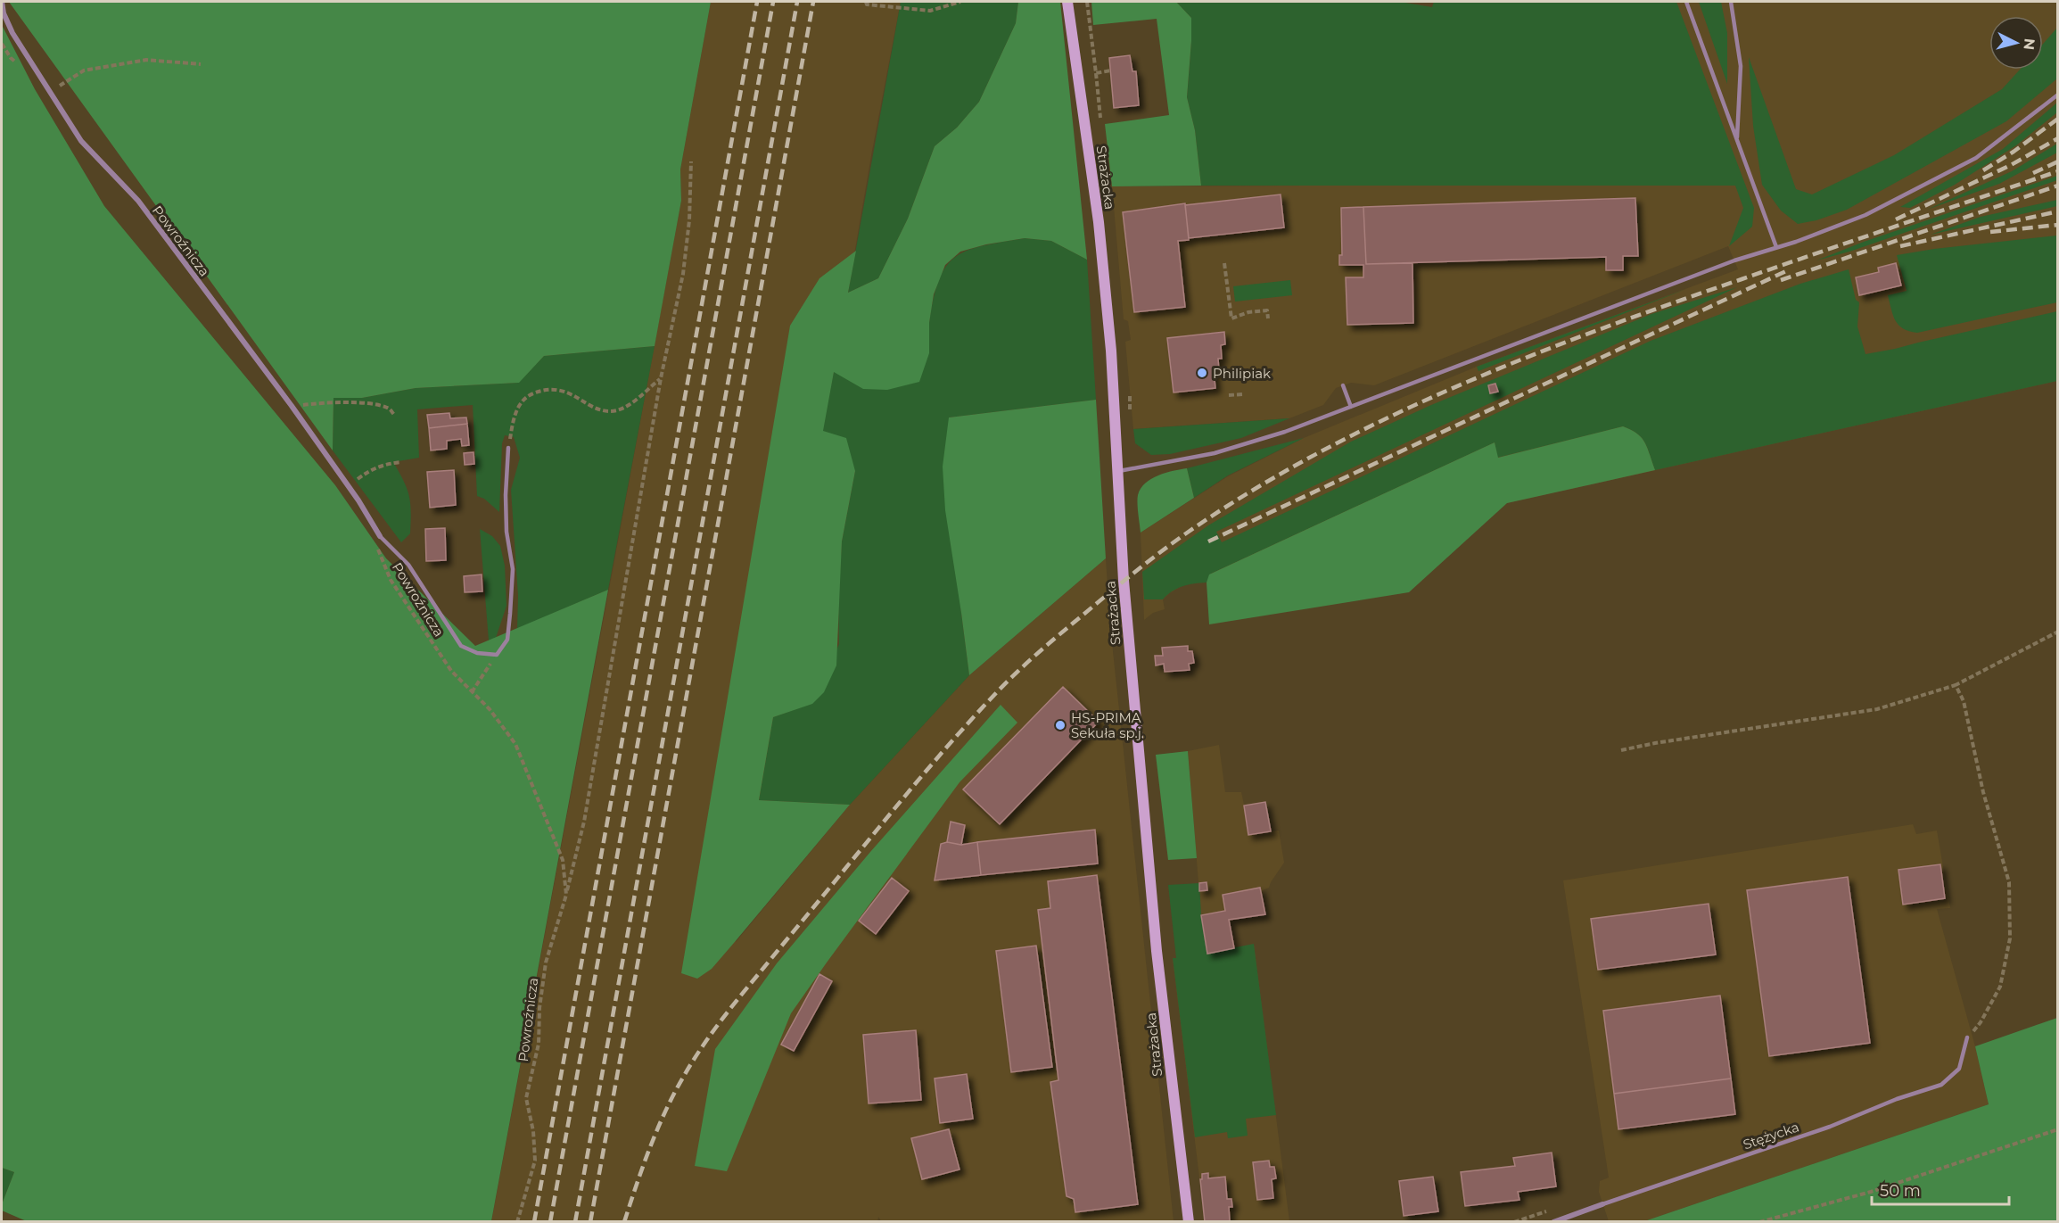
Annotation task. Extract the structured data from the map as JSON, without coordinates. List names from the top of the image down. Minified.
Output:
{"streets":{"main road":["Strażacka"],"street":["Powroźnicza","Stężycka"]},"places":["Philipiak","HS-PRIMA Sekuła sp.j."],"scale_bar":"50 m","north":"right"}
